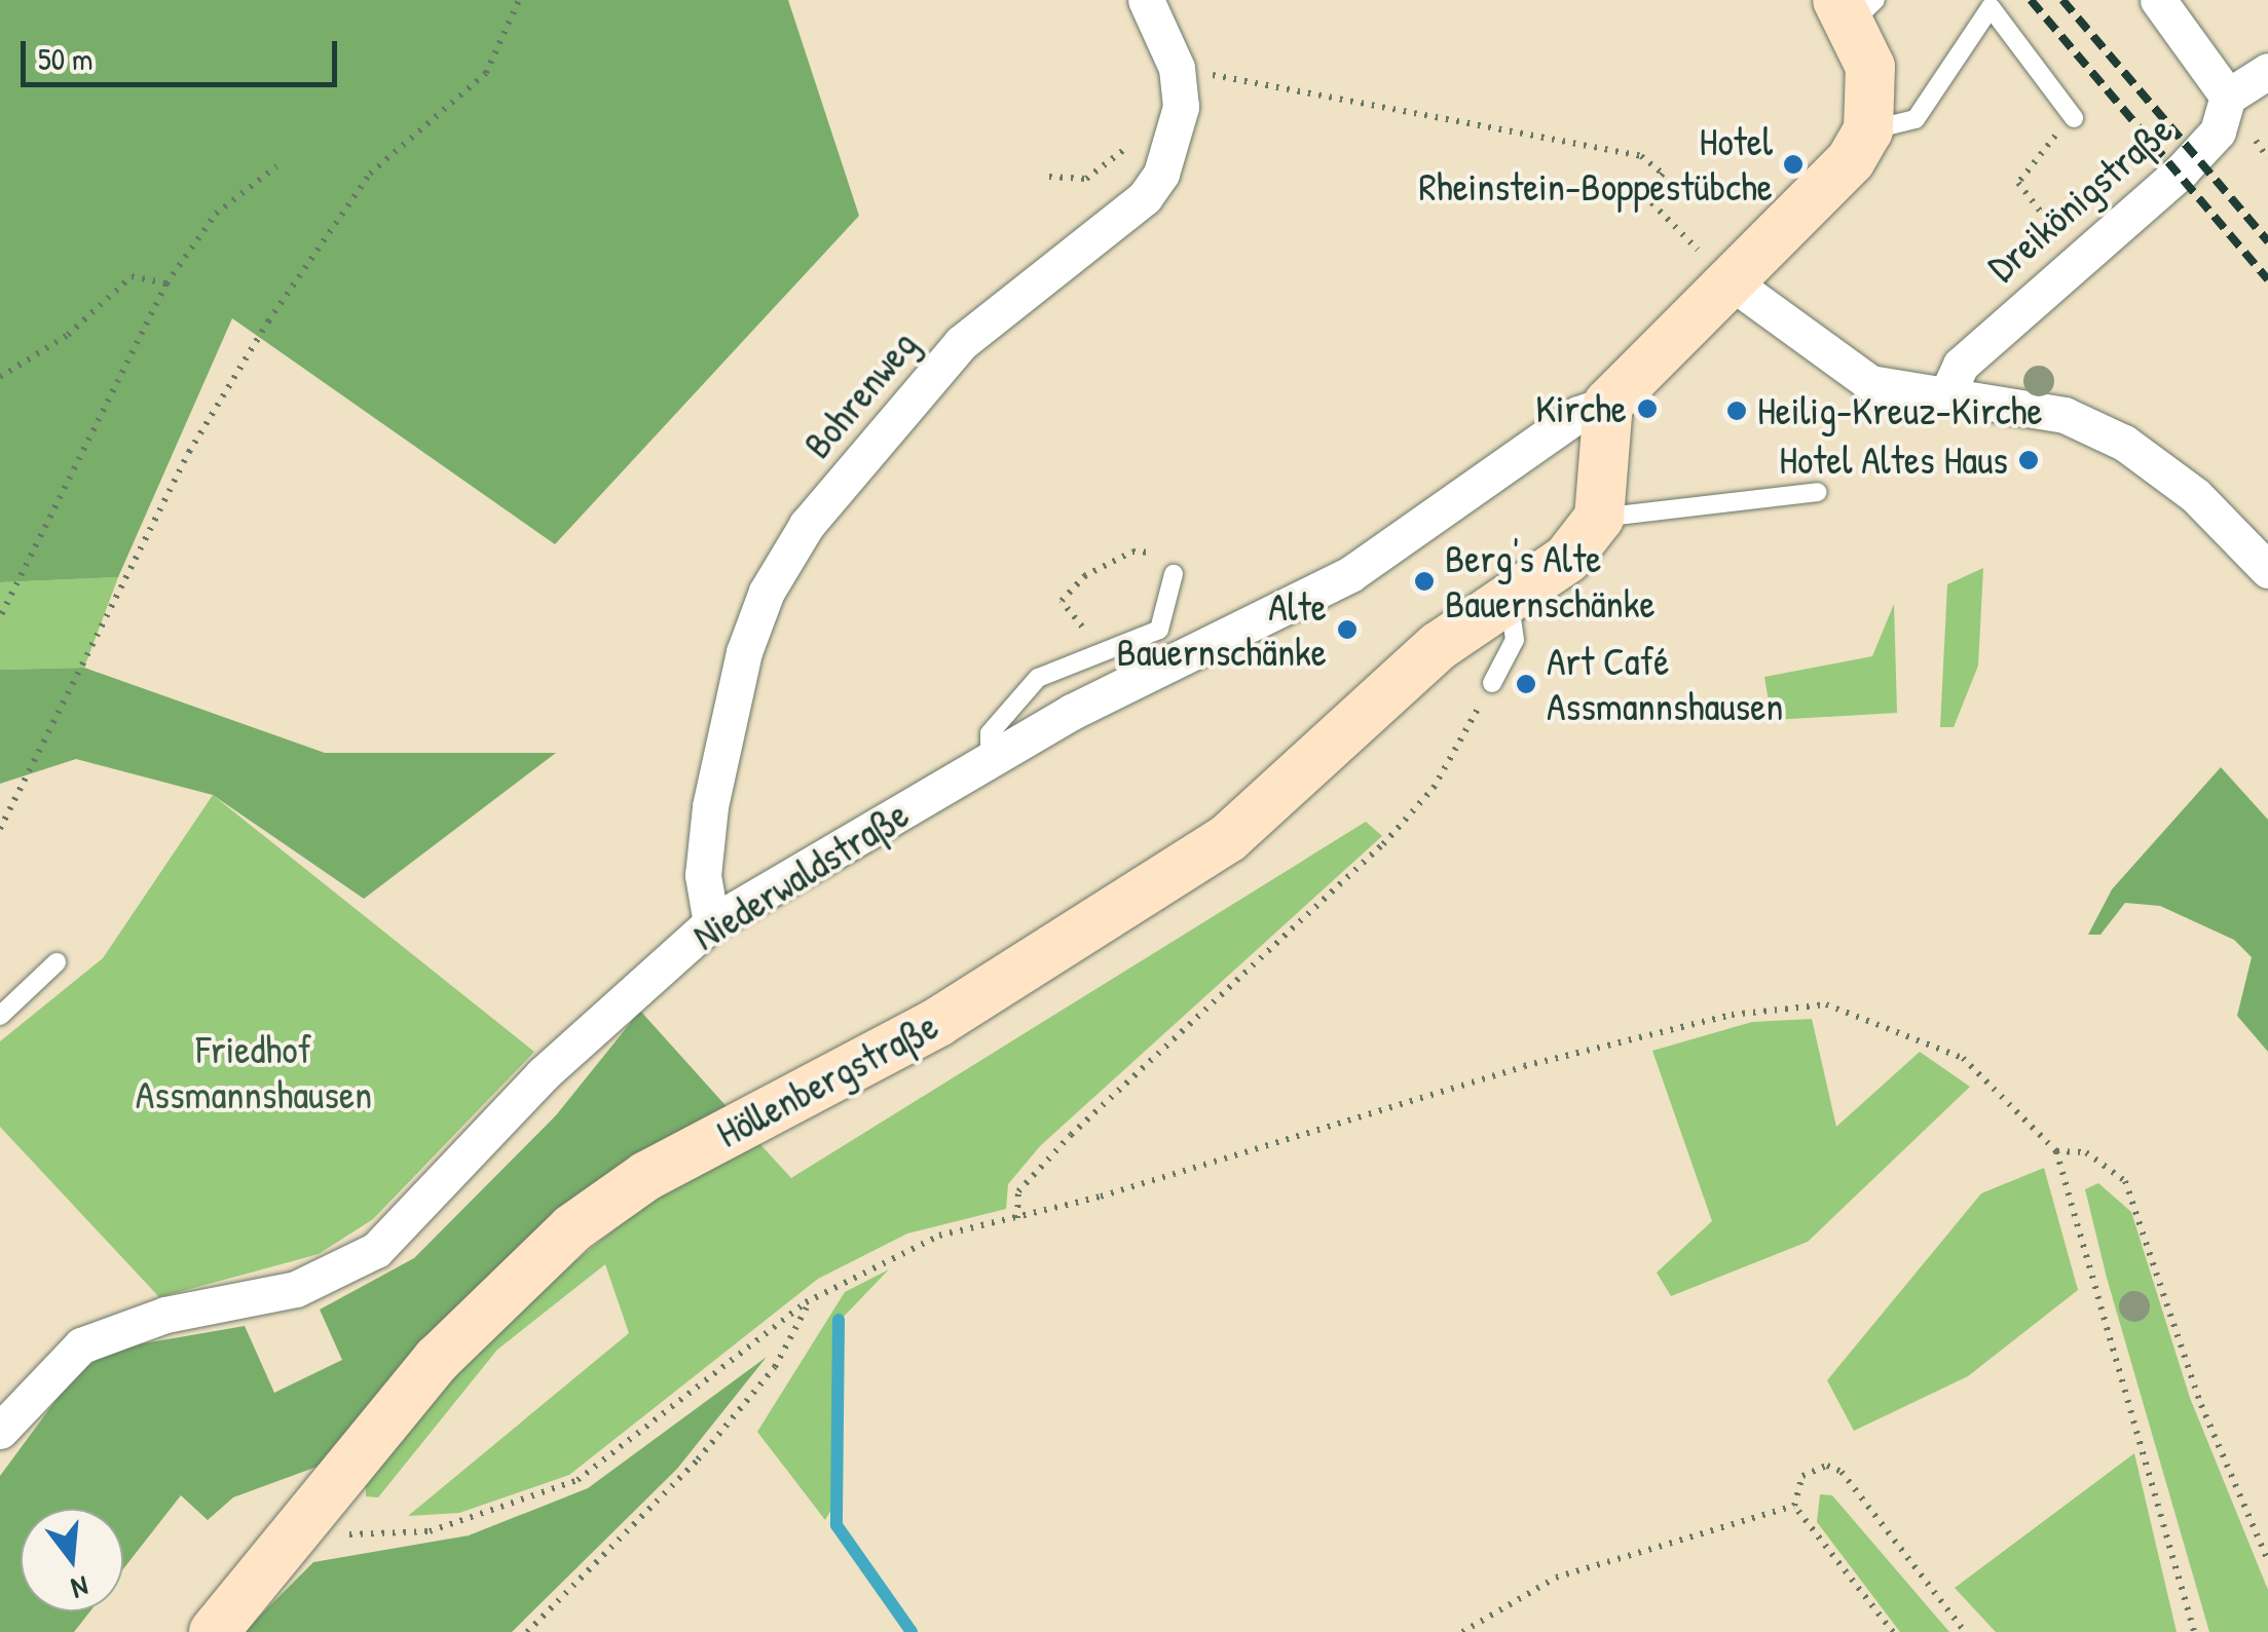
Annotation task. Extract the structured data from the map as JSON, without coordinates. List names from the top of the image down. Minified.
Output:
{"streets":{"main road":["Höllenbergstraße"],"street":["Dreikönigstraße","Bohrenweg","Niederwaldstraße"]},"crossings":[["Bohrenweg","Niederwaldstraße"]],"parks":["Friedhof Assmannshausen"],"places":["Hotel Rheinstein-Boppestübche","Kirche","Heilig-Kreuz-Kirche","Hotel Altes Haus","Berg's Alte Bauernschänke","Alte Bauernschänke","Art Café Assmannshausen"],"scale_bar":"50 m","north":"bottom"}
